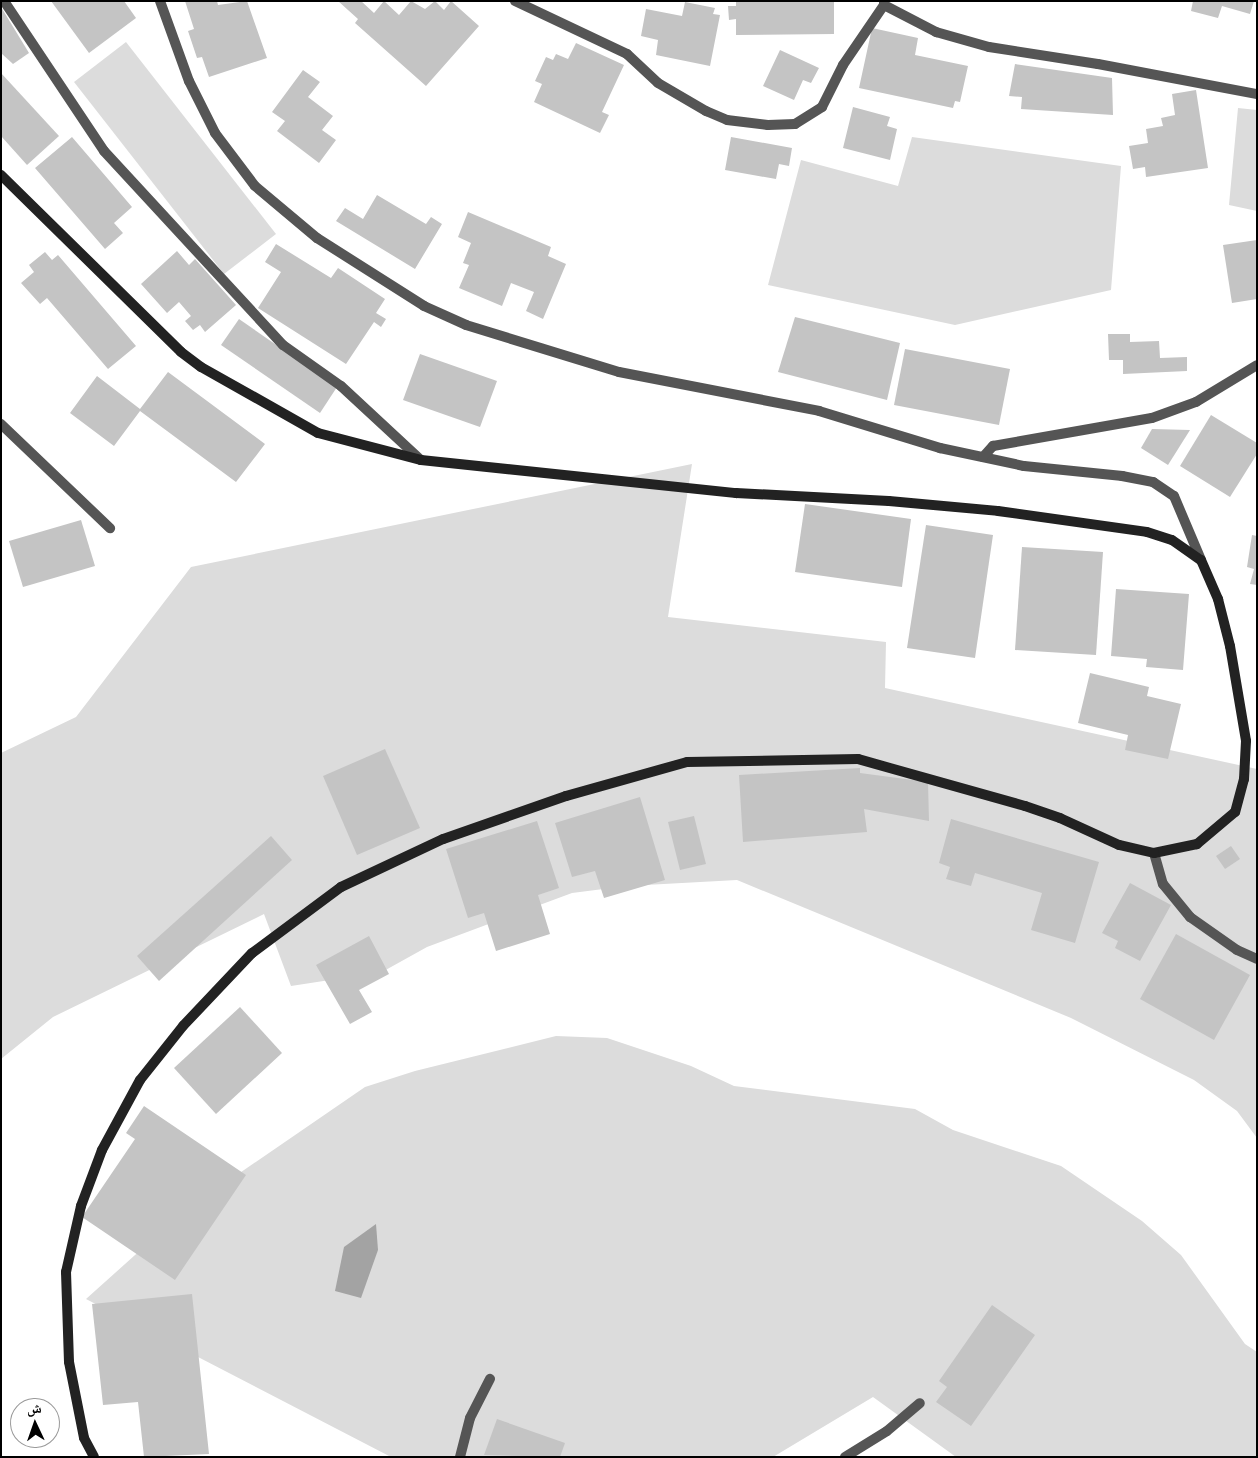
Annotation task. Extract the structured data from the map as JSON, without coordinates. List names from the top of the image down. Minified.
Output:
{"north":"top"}
